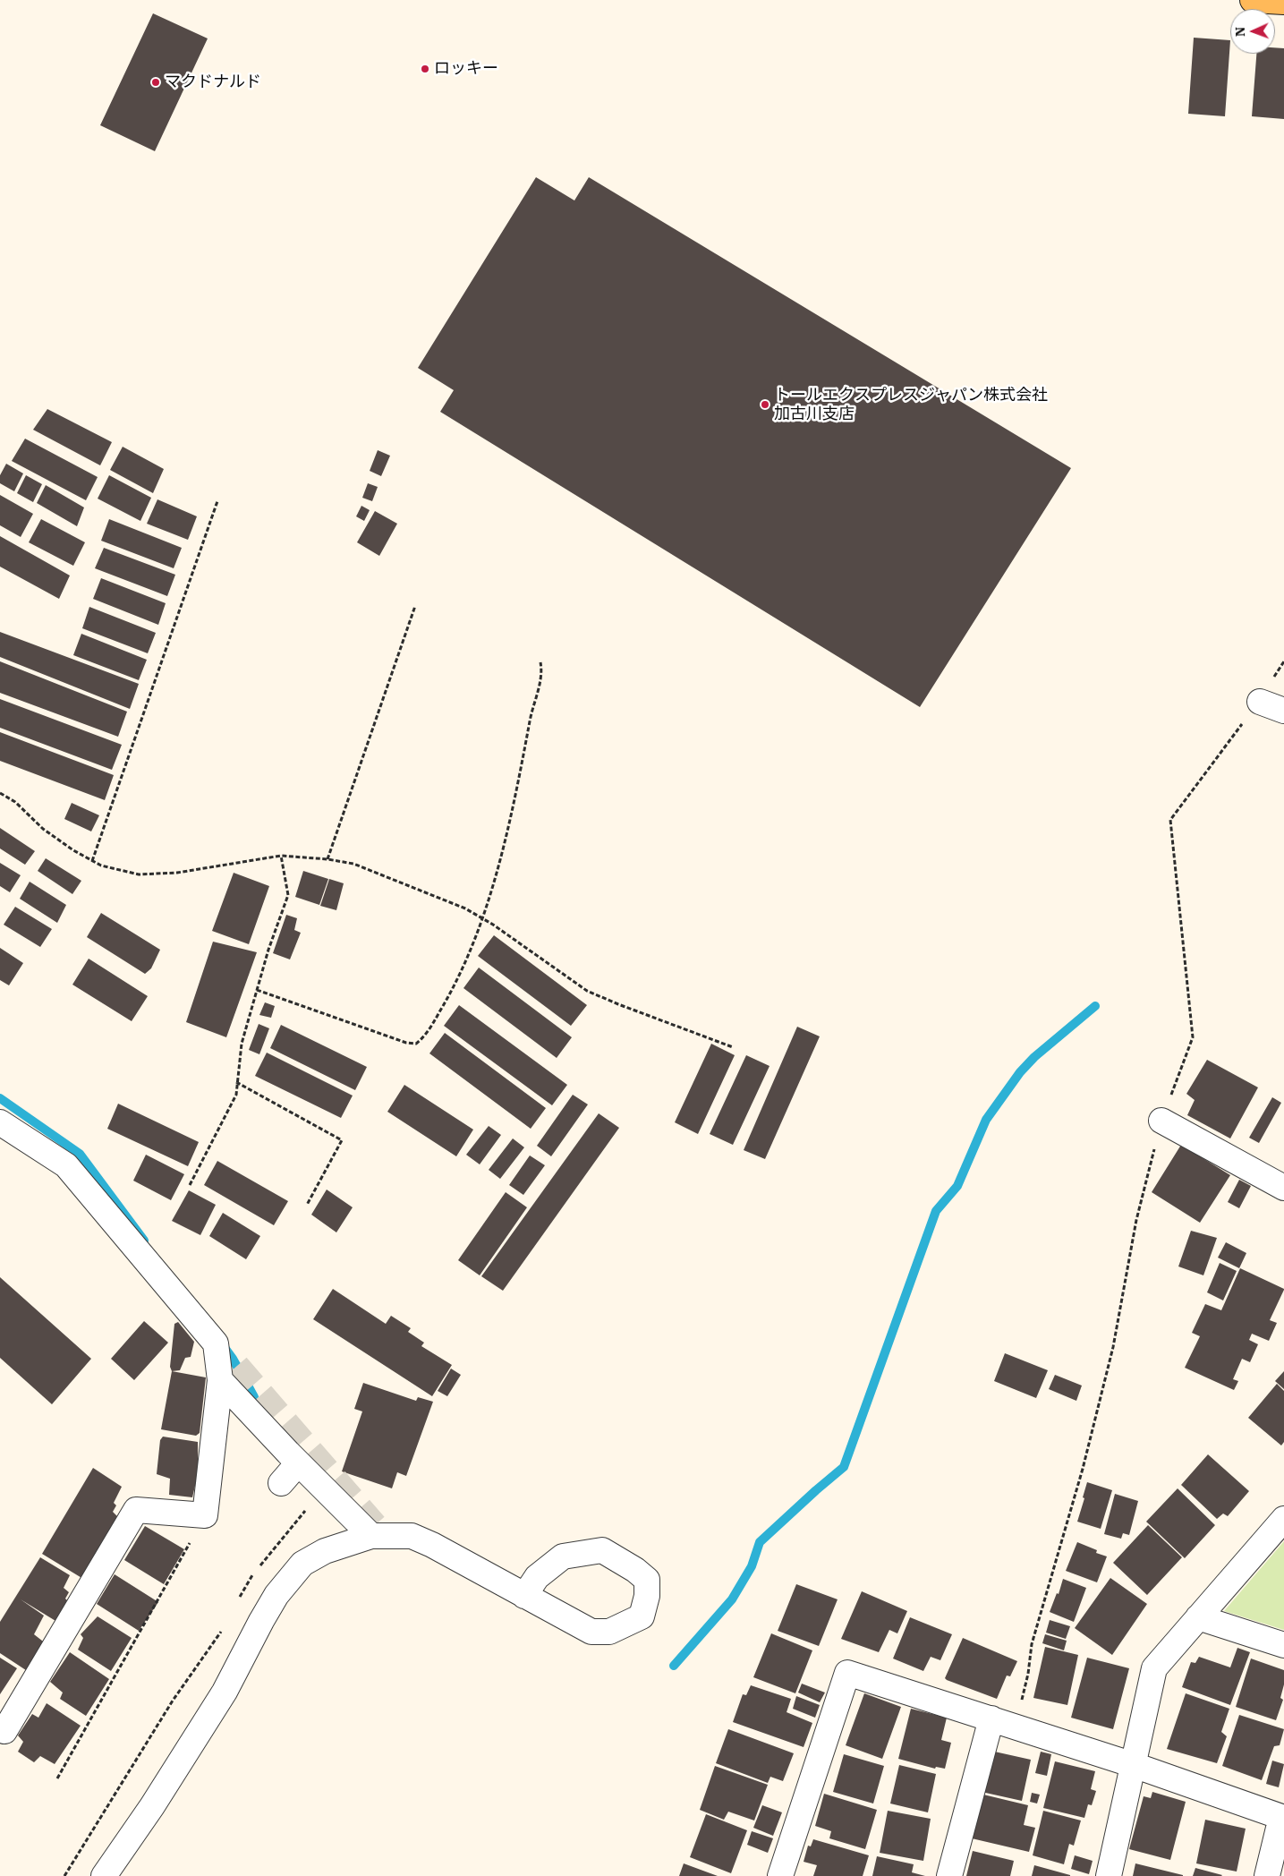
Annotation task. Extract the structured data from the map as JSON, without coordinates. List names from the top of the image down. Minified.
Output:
{"places":["ロッキー","マクドナルド","トールエクスプレスジャパン株式会社 加古川支店"],"north":"left"}
